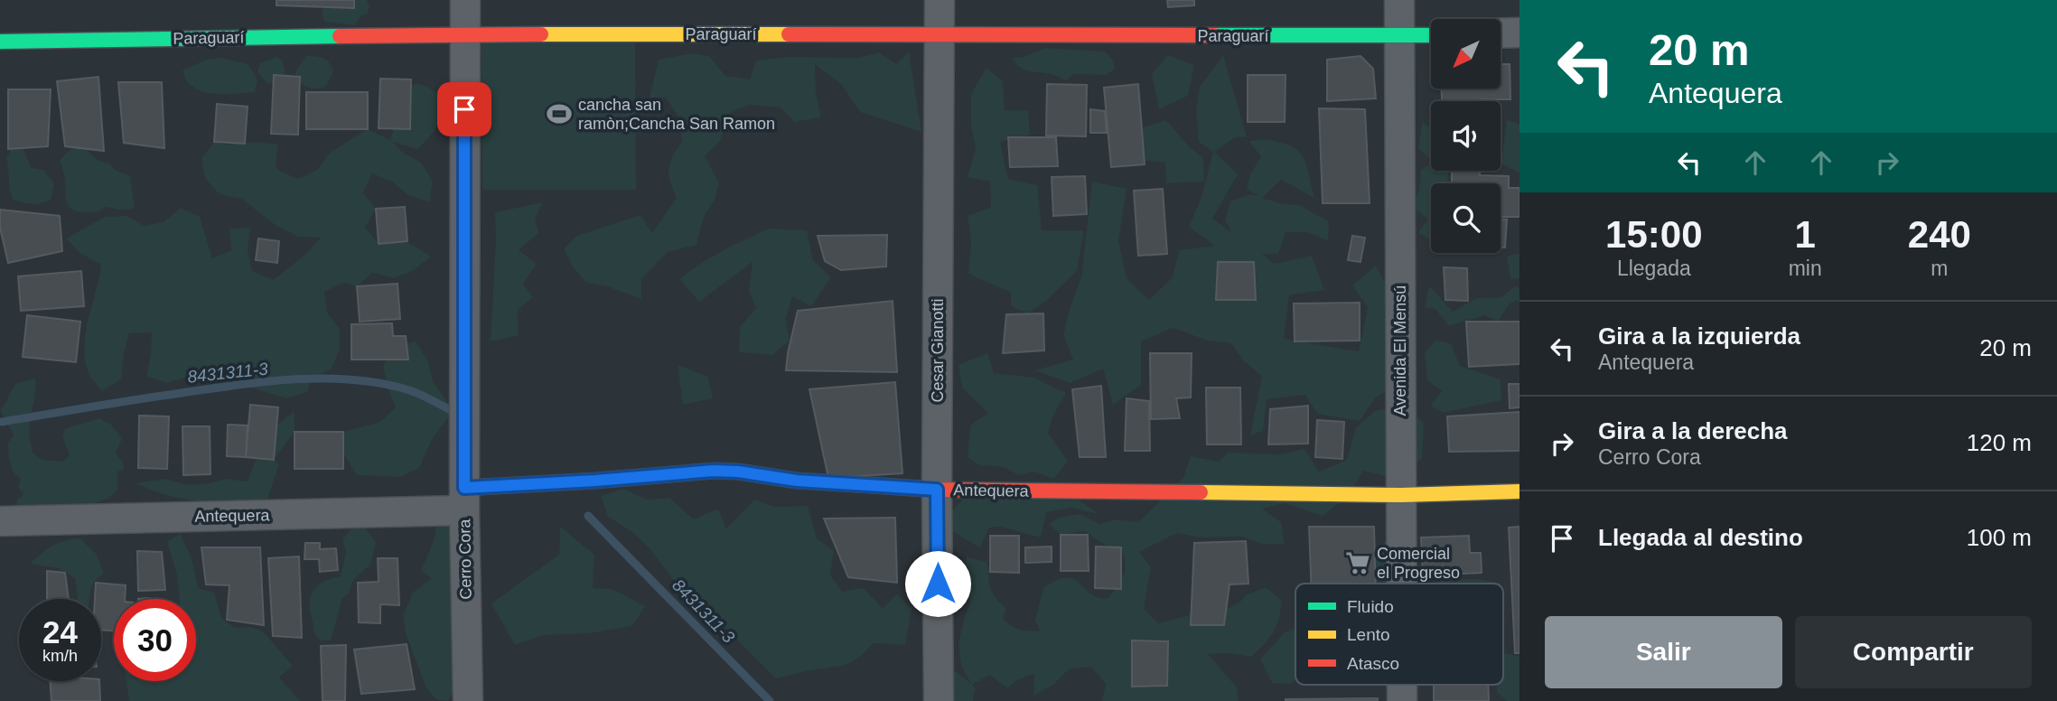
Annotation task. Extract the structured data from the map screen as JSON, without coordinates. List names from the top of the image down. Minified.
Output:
{"streets":{"street":["Paraguarí","Cesar Gianotti","Avenida El Mensú","Antequera","Cerro Cora"]},"crossings":[["Paraguarí","Cesar Gianotti"],["Paraguarí","Avenida El Mensú"],["Paraguarí","Cerro Cora"],["Cesar Gianotti","Antequera"],["Avenida El Mensú","Antequera"],["Antequera","Cerro Cora"]],"water":["8431311-3"],"places":{"sports":["cancha san ramòn;Cancha San Ramon"],"supermarket":["Comercial el Progreso"]},"legend":["Fluido","Lento","Atasco"],"north":"bottom left","page":{"turn":["20 m","Antequera"],"eta":["15:00","Llegada","1","min","240","m"],"list":[{"name":"Gira a la izquierda","note":"Antequera","value":"20 m"},{"name":"Gira a la derecha","note":"Cerro Cora","value":"120 m"},{"name":"Llegada al destino","value":"100 m"}],"speed":"24 km/h","limit":"30","buttons":["Salir","Compartir"]}}
